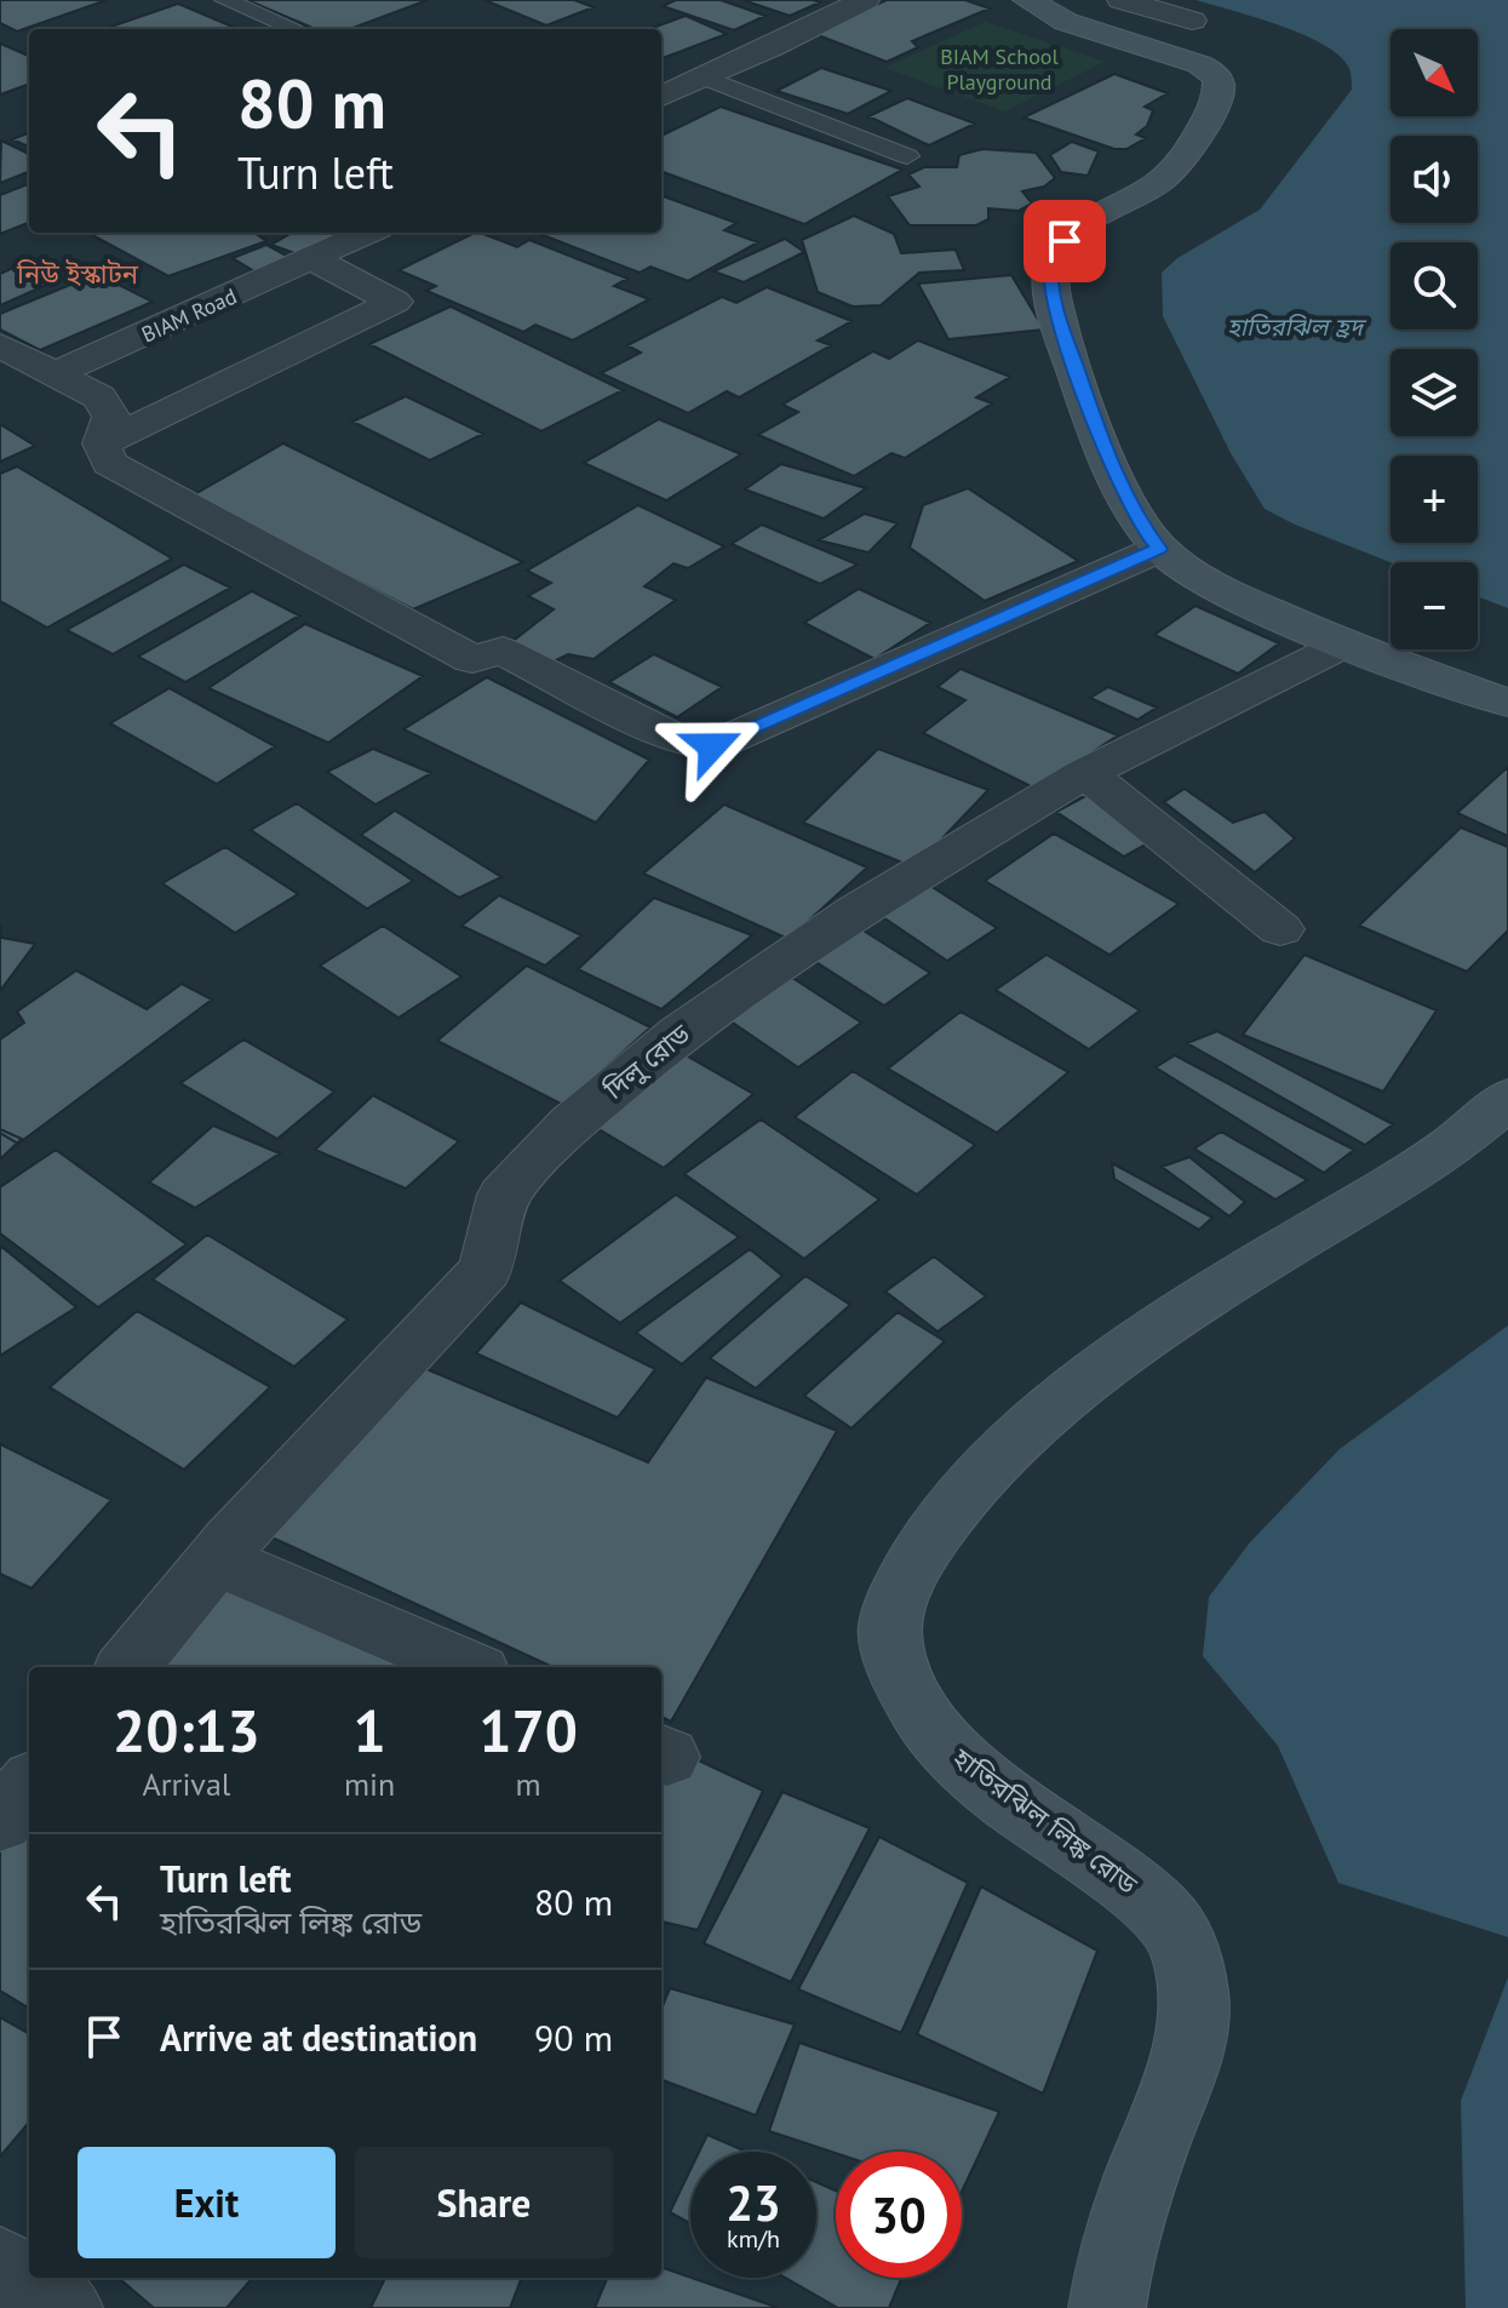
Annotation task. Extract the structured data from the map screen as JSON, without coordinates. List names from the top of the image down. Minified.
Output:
{"streets":{"street":["BIAM Road","দিলু রোড","হাতিরঝিল লিঙ্ক রোড"]},"districts":["নিউ ইস্কাটন"],"water":["হাতিরঝিল হ্রদ"],"parks":["BIAM School Playground"],"north":"bottom right","page":{"map_buttons":["+","−"],"turn":["80 m","Turn left"],"eta":["20:13","Arrival","1","min","170","m"],"list":[{"name":"Turn left","note":"হাতিরঝিল লিঙ্ক রোড","value":"80 m"},{"name":"Arrive at destination","value":"90 m"}],"buttons":["Exit","Share"],"speed":"23 km/h","limit":"30"}}
